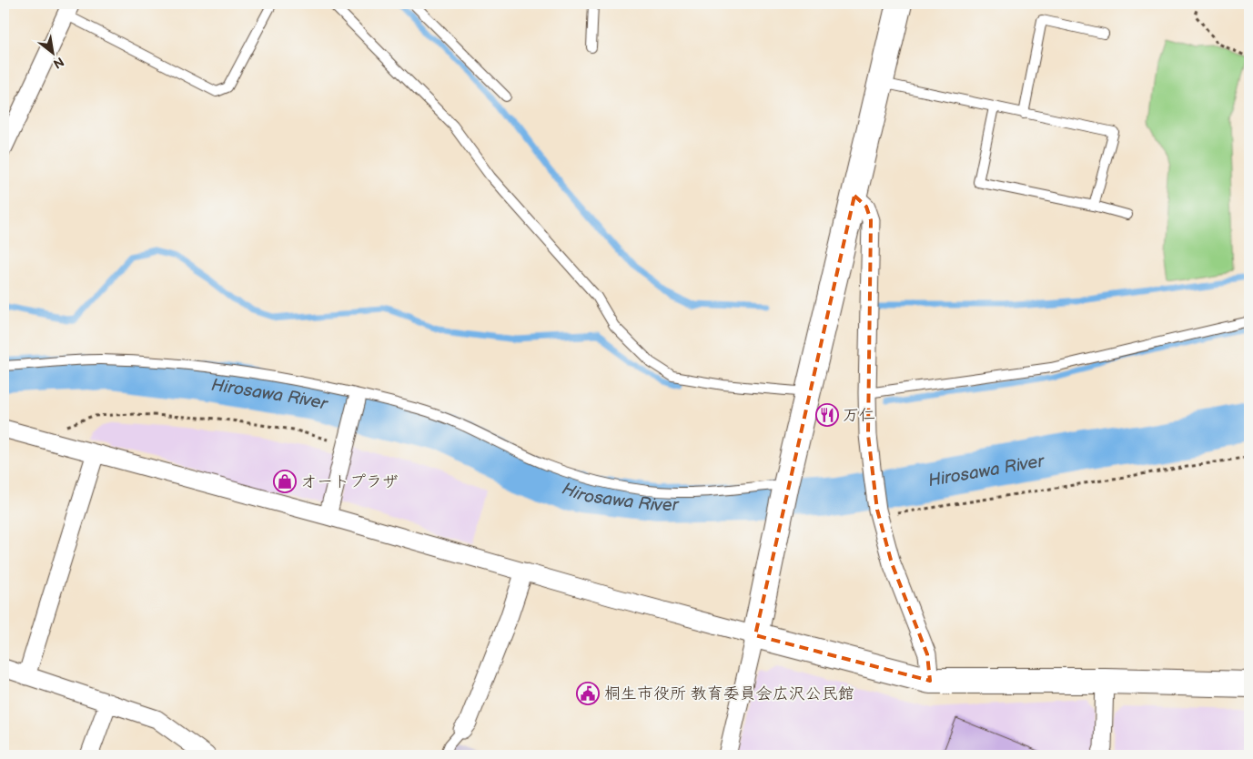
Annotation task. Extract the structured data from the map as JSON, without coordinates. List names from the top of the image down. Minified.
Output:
{"water":["Hirosawa River"],"places":{"restaurant":["万仁"],"shop":["オートプラザ"],"public building":["桐生市役所 教育委員会広沢公民館"]},"north":"bottom right"}
